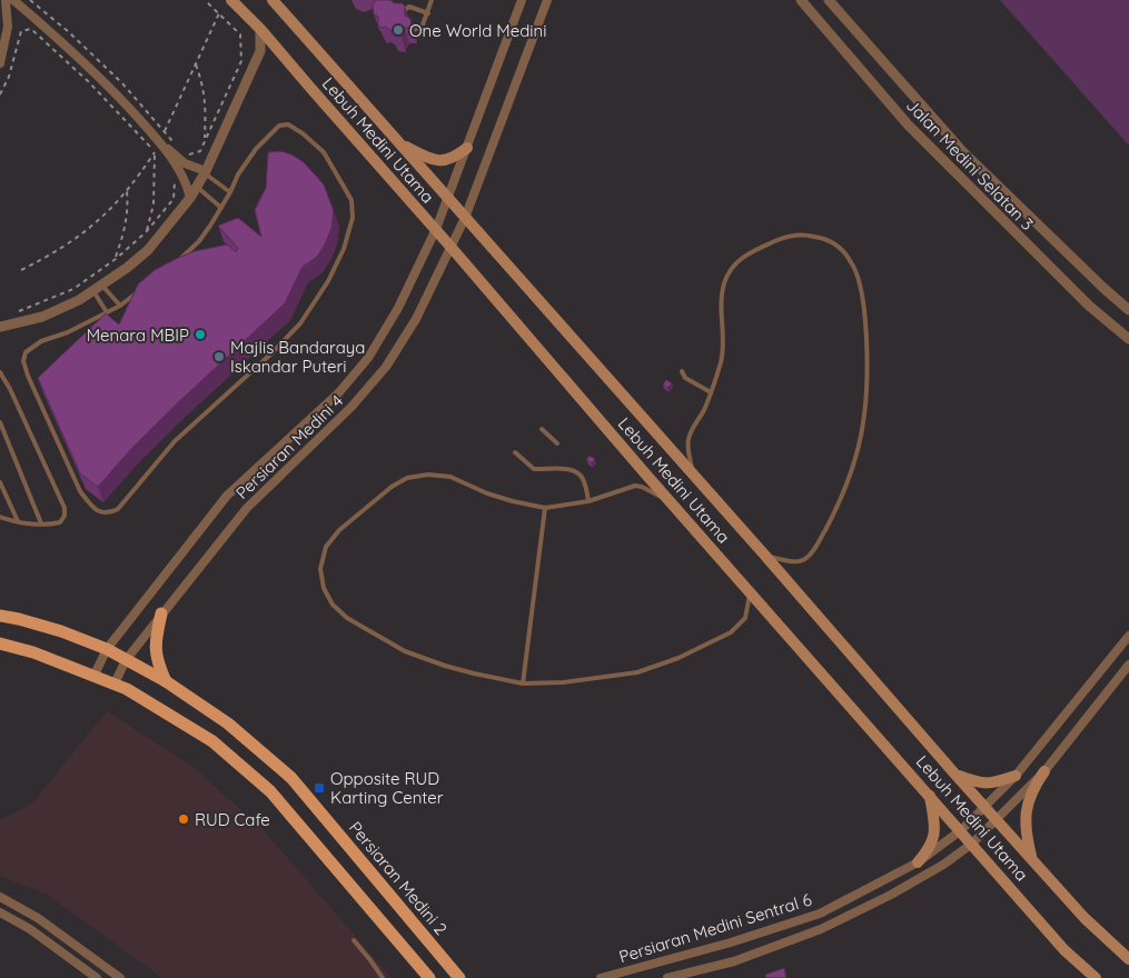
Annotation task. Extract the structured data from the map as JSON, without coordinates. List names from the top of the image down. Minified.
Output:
{"streets":{"main road":["Lebuh Medini Utama","Persiaran Medini 2"],"street":["Jalan Medini Selatan 3","Persiaran Medini 4","Persiaran Medini Sentral 6"]},"crossings":[["Lebuh Medini Utama","Persiaran Medini 4"],["Lebuh Medini Utama","Persiaran Medini Sentral 6"],["Persiaran Medini 4","Persiaran Medini 2"]],"places":{"other":["One World Medini","Menara MBIP","Majlis Bandaraya Iskandar Puteri","RUD Cafe"],"transit":["Opposite RUD Karting Center"]}}
